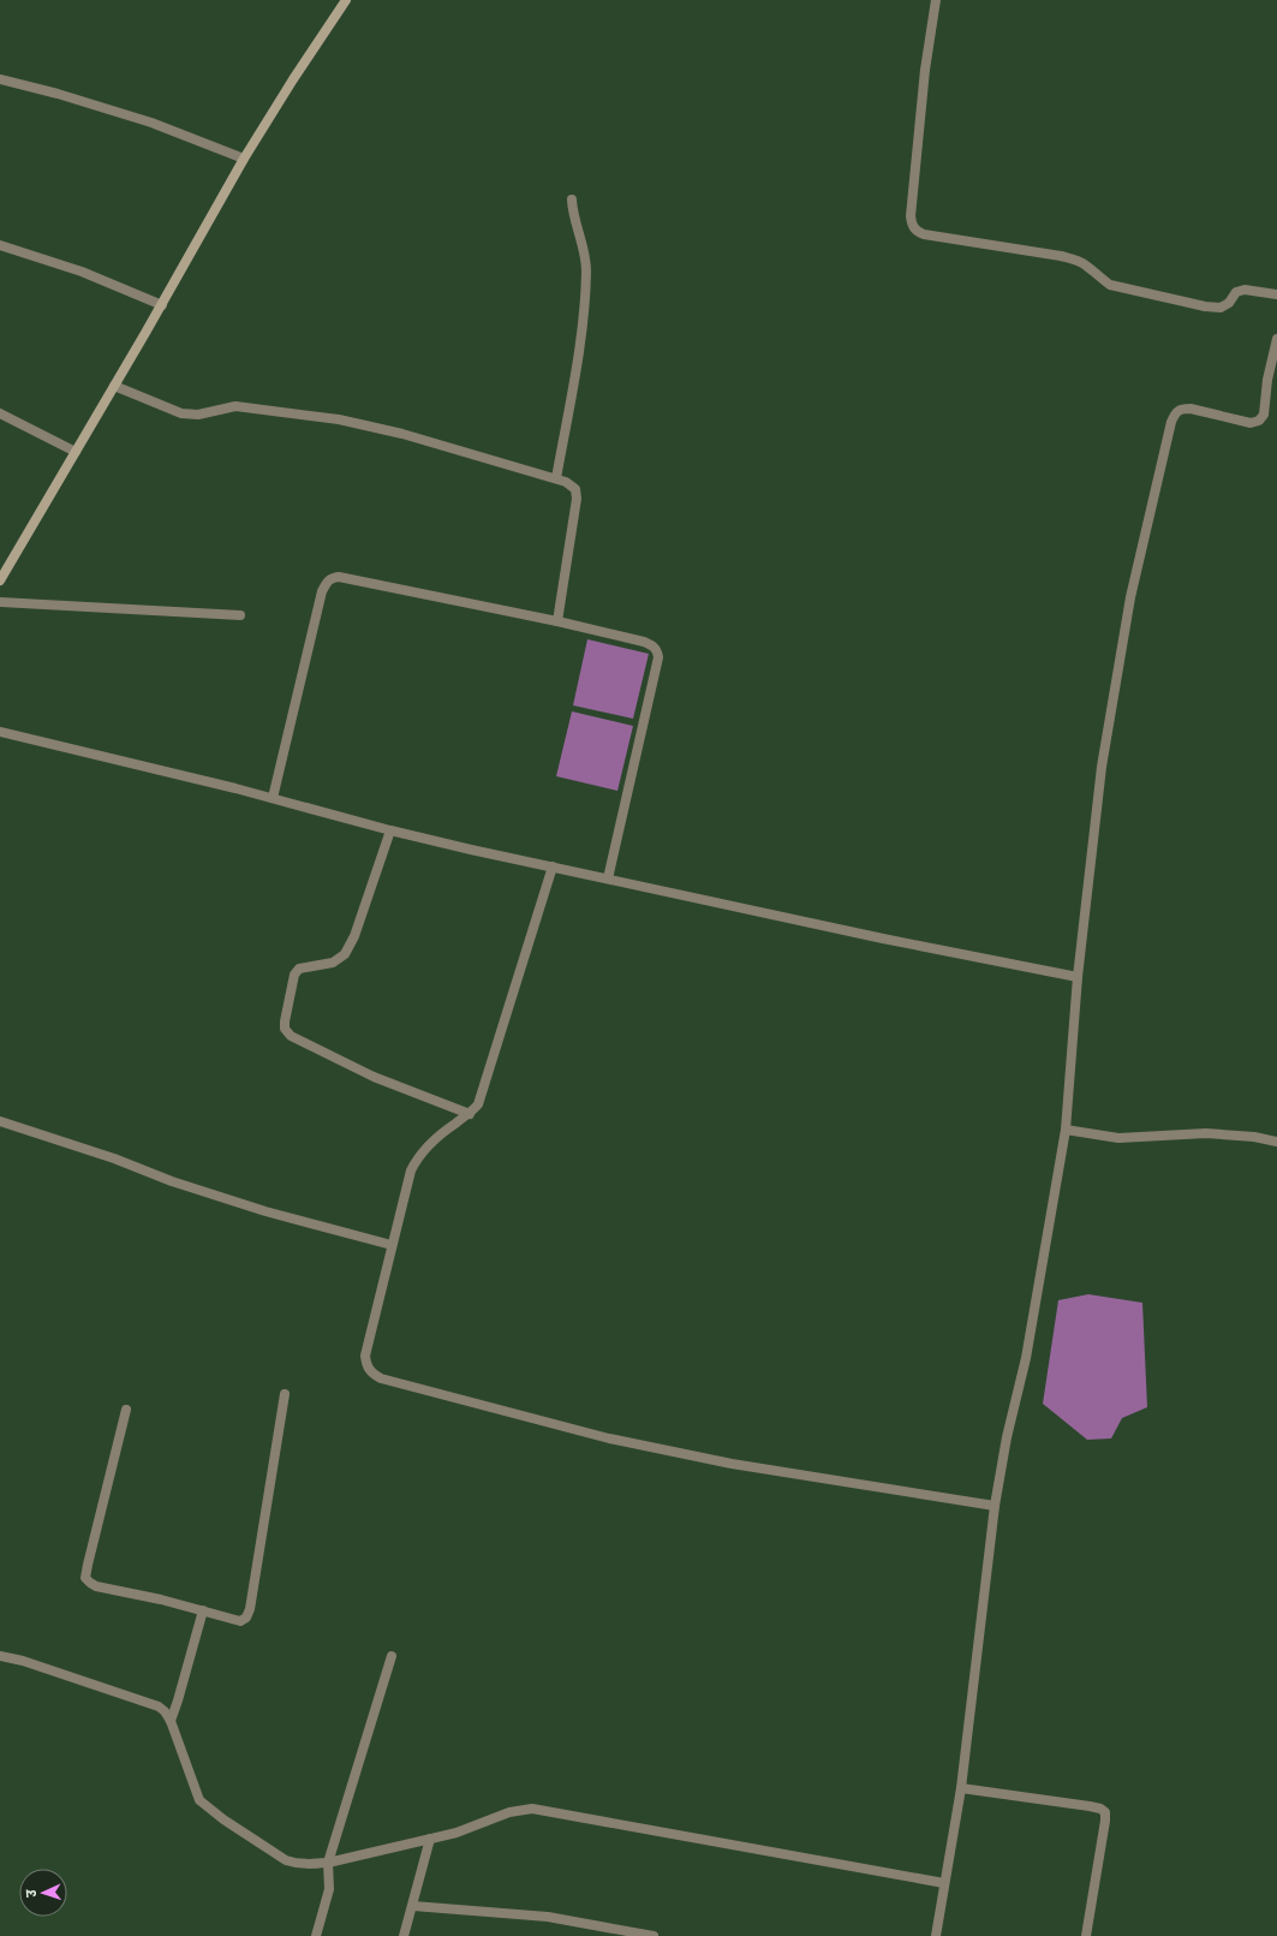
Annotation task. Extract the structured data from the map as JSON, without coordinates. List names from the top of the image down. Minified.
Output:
{"north":"left"}
